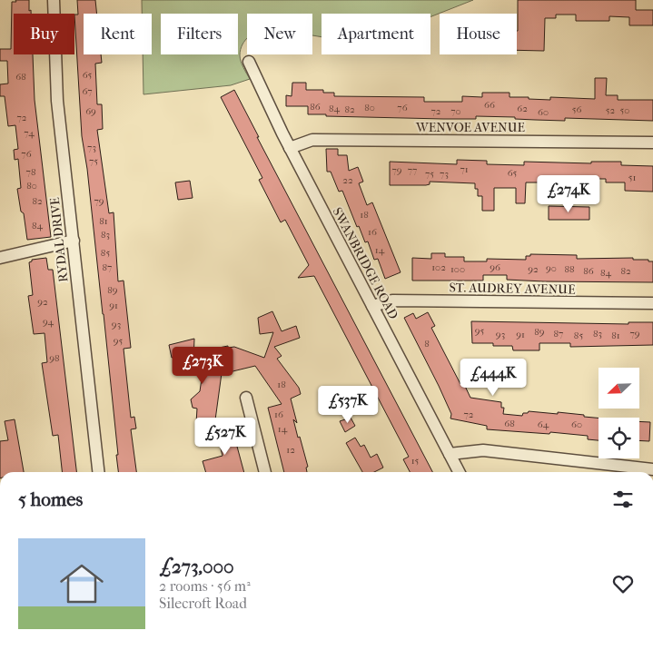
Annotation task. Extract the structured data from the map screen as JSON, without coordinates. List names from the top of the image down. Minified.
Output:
{"streets":{"street":["WENVOE AVENUE","RYDAL DRIVE","SWANBRIDGE ROAD","ST. AUDREY AVENUE"]},"crossings":[["WENVOE AVENUE","SWANBRIDGE ROAD"],["SWANBRIDGE ROAD","ST. AUDREY AVENUE"]],"house_numbers":["65","68","67","66","86","80","76","84","62","82","56","52","50","69","72","70","60","72","74","73","76","75","71","79","77","78","65","75","73","51","22","80","82","79","18","81","84","16","83","14","85","87","102","96","90","100","92","88","86","82","84","89","92","91","94","93","95","89","87","83","79","93","91","85","81","95","8","98","18","16","72","68","64","60","14","12","15"],"north":"bottom left","page":{"chip":["Buy","Rent","Filters","New","Apartment","House"],"price":["£274K","£273K","£444K","£537K","£527K"],"heading":"5 homes","list":[{"name":"£273,000","note":"2 rooms · 56 m² · Silecroft Road"}]}}
